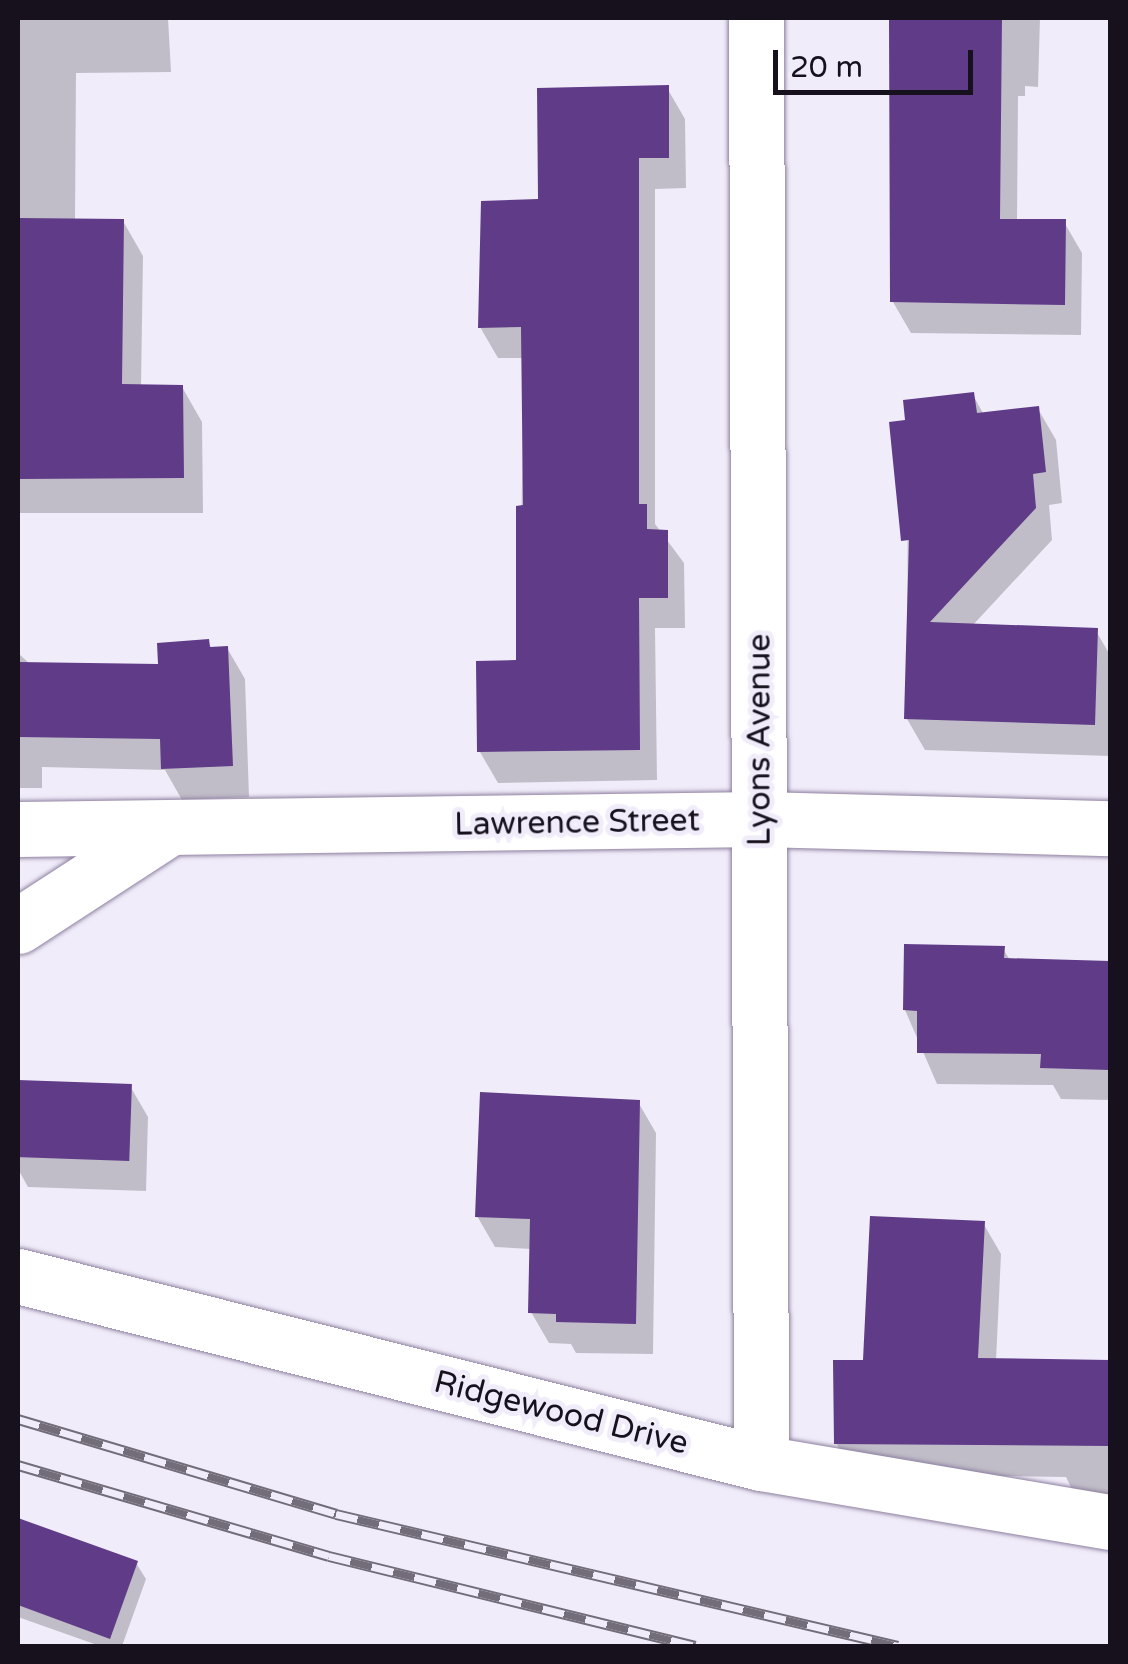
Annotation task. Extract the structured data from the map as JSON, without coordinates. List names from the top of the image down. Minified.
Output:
{"streets":{"street":["Lyons Avenue","Lawrence Street","Ridgewood Drive"]},"crossings":[["Lyons Avenue","Lawrence Street"],["Lyons Avenue","Ridgewood Drive"]],"scale_bar":"20 m"}
